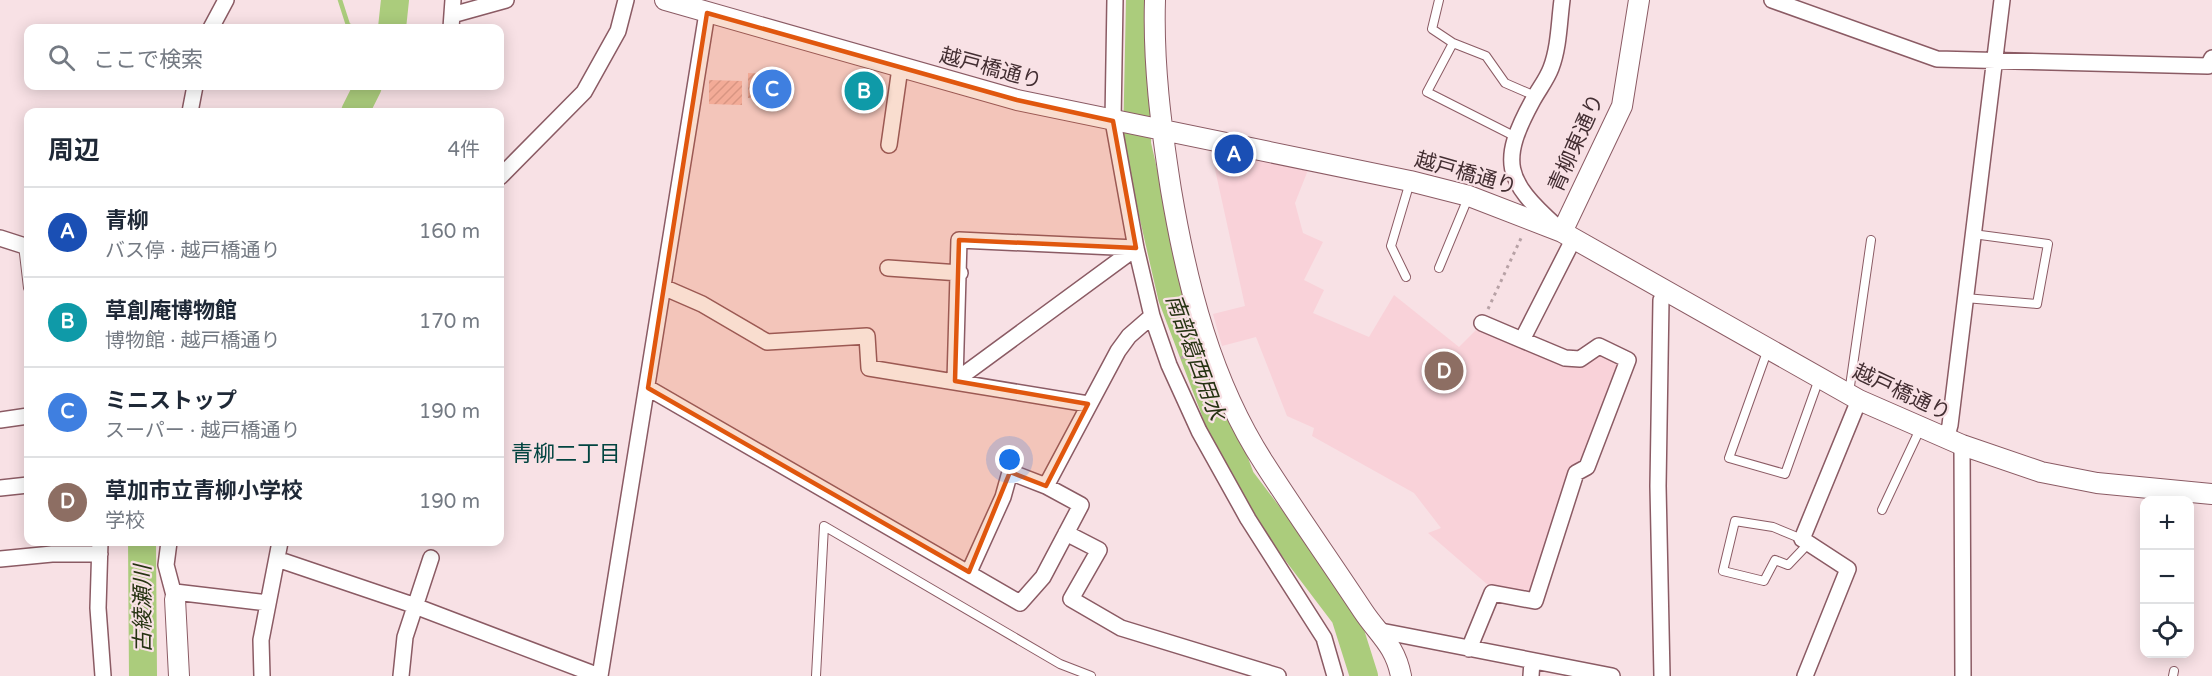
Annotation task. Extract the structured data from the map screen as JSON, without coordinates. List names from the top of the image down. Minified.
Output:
{"streets":{"street":["越戸橋通り","青柳東通り"]},"crossings":[["越戸橋通り","青柳東通り"]],"districts":["青柳二丁目"],"water":["南部葛西用水","古綾瀬川"],"page":{"search":"ここで検索","pins":["C","B","A","D"],"heading":["周辺","4件"],"list":[{"mark":"A","name":"青柳","note":"バス停 · 越戸橋通り","value":"160 m"},{"mark":"B","name":"草創庵博物館","note":"博物館 · 越戸橋通り","value":"170 m"},{"mark":"C","name":"ミニストップ","note":"スーパー · 越戸橋通り","value":"190 m"},{"mark":"D","name":"草加市立青柳小学校","note":"学校","value":"190 m"}],"map_buttons":["+","−"]}}
